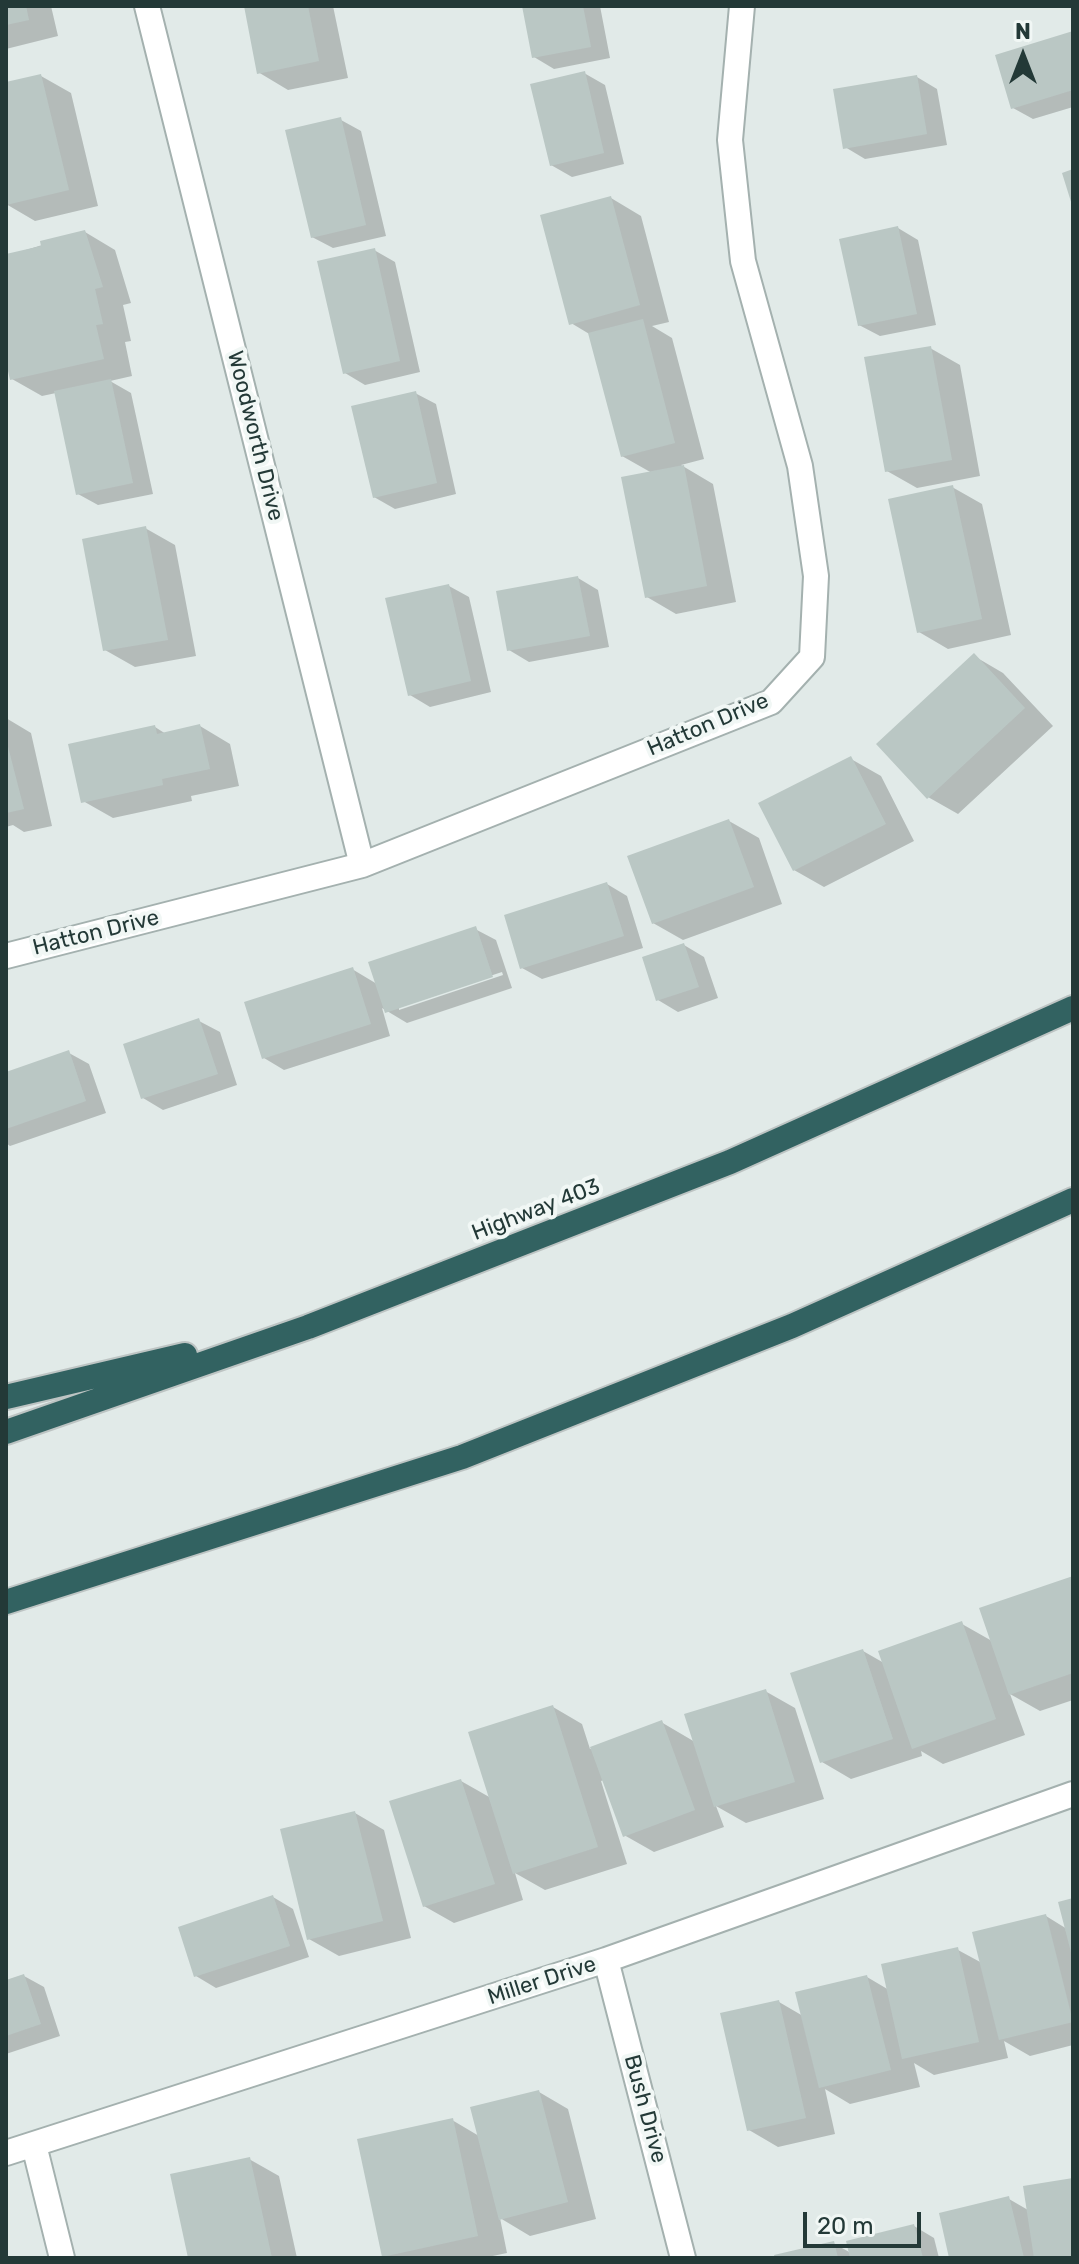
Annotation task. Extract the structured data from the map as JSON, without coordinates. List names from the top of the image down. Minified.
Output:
{"streets":{"highway":["Highway 403"],"street":["Woodworth Drive","Hatton Drive","Miller Drive","Bush Drive"]},"crossings":[["Woodworth Drive","Hatton Drive"],["Miller Drive","Bush Drive"]],"scale_bar":"20 m","north":"top"}
